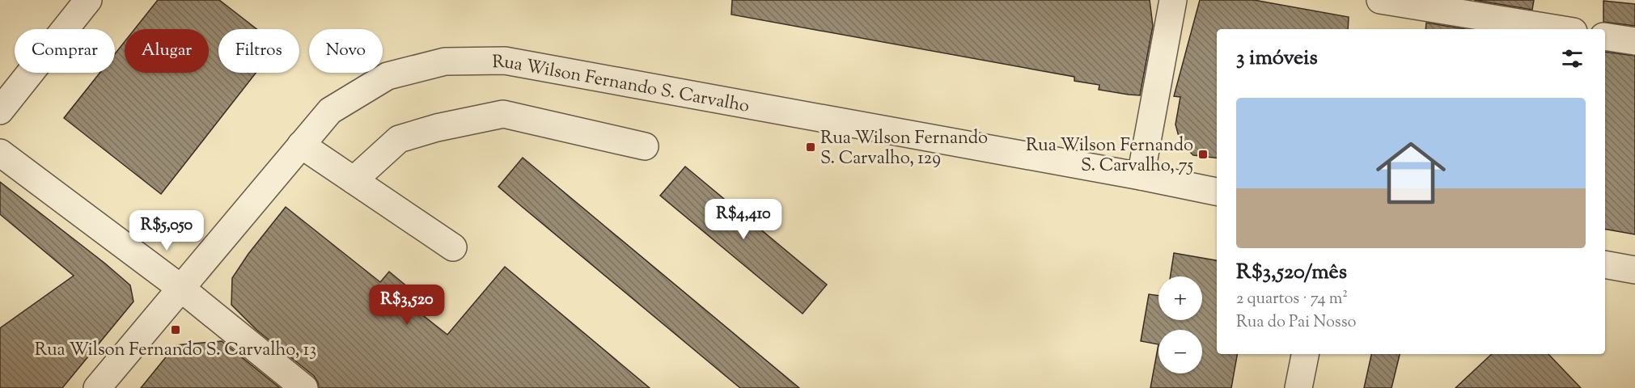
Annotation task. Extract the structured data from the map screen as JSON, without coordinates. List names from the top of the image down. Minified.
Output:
{"streets":{"street":["Rua Wilson Fernando S. Carvalho"]},"places":{"transit":["Rua Wilson Fernando S. Carvalho, 129","Rua Wilson Fernando S. Carvalho, 75","Rua Wilson Fernando S. Carvalho, 13"]},"page":{"chip":["Comprar","Alugar","Filtros","Novo"],"heading":"3 imóveis","list":[{"name":"R$3,520/mês","note":"2 quartos · 74 m² · Rua do Pai Nosso"}],"price":["R$4,410","R$5,050","R$3,520"],"map_buttons":["+","−"]}}
